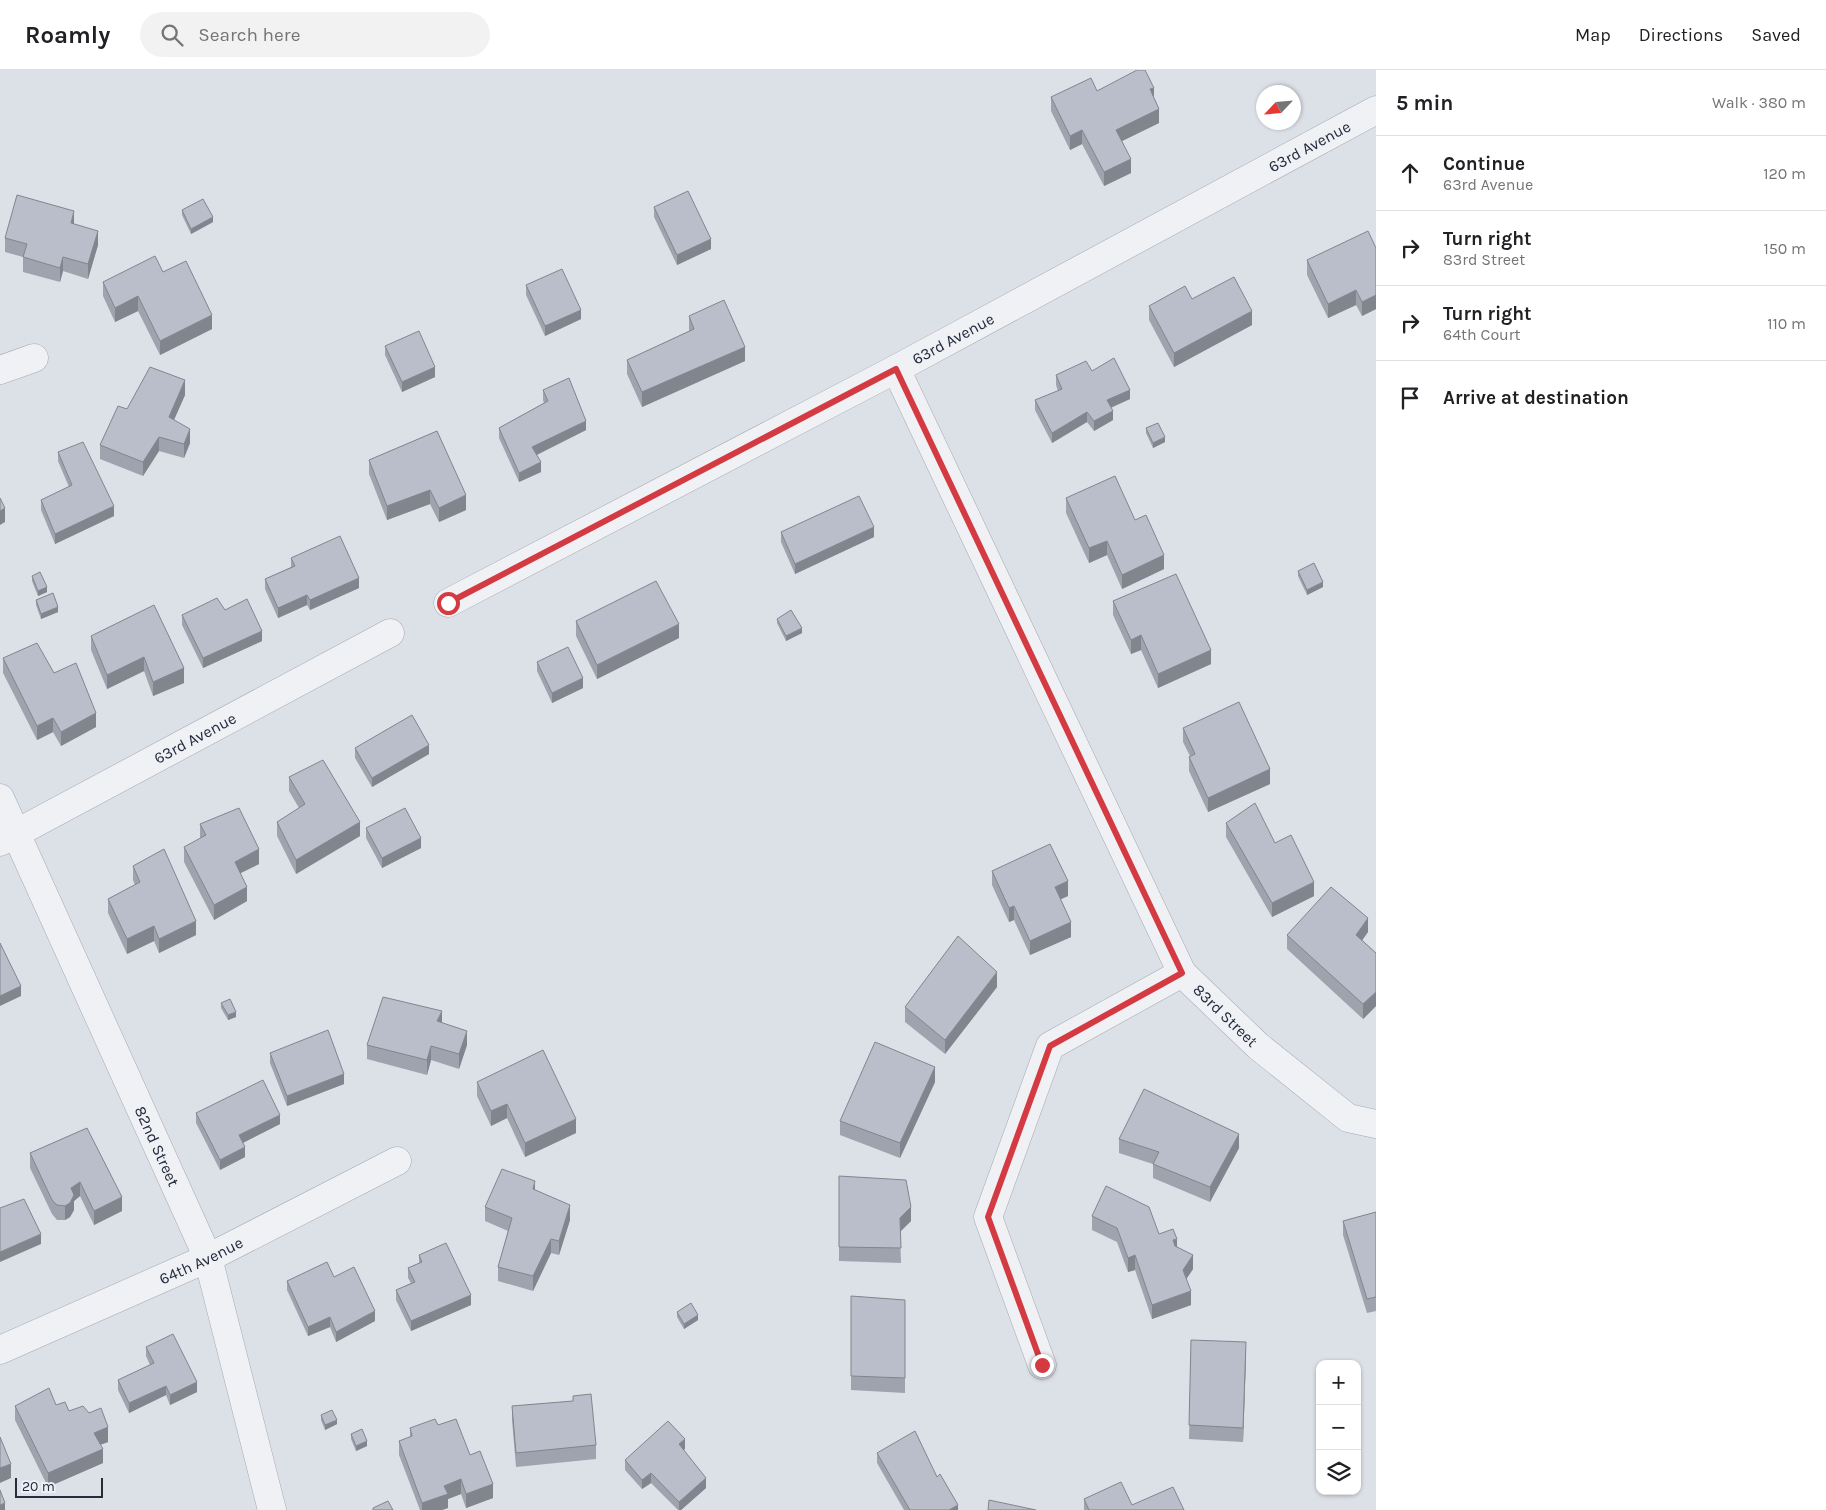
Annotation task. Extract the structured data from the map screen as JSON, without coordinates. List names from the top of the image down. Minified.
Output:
{"streets":{"street":["63rd Avenue","83rd Street","82nd Street","64th Avenue"]},"crossings":[["63rd Avenue","83rd Street"],["63rd Avenue","82nd Street"],["82nd Street","64th Avenue"]],"scale_bar":"20 m","north":"bottom left","page":{"header":"Roamly","search":"Search here","nav":["Map","Directions","Saved"],"heading":["5 min","Walk · 380 m"],"list":[["Continue","63rd Avenue","120 m"],["Turn right","83rd Street","150 m"],["Turn right","64th Court","110 m"],"Arrive at destination"],"map_buttons":["+","−"],"scale":"20 m"}}
